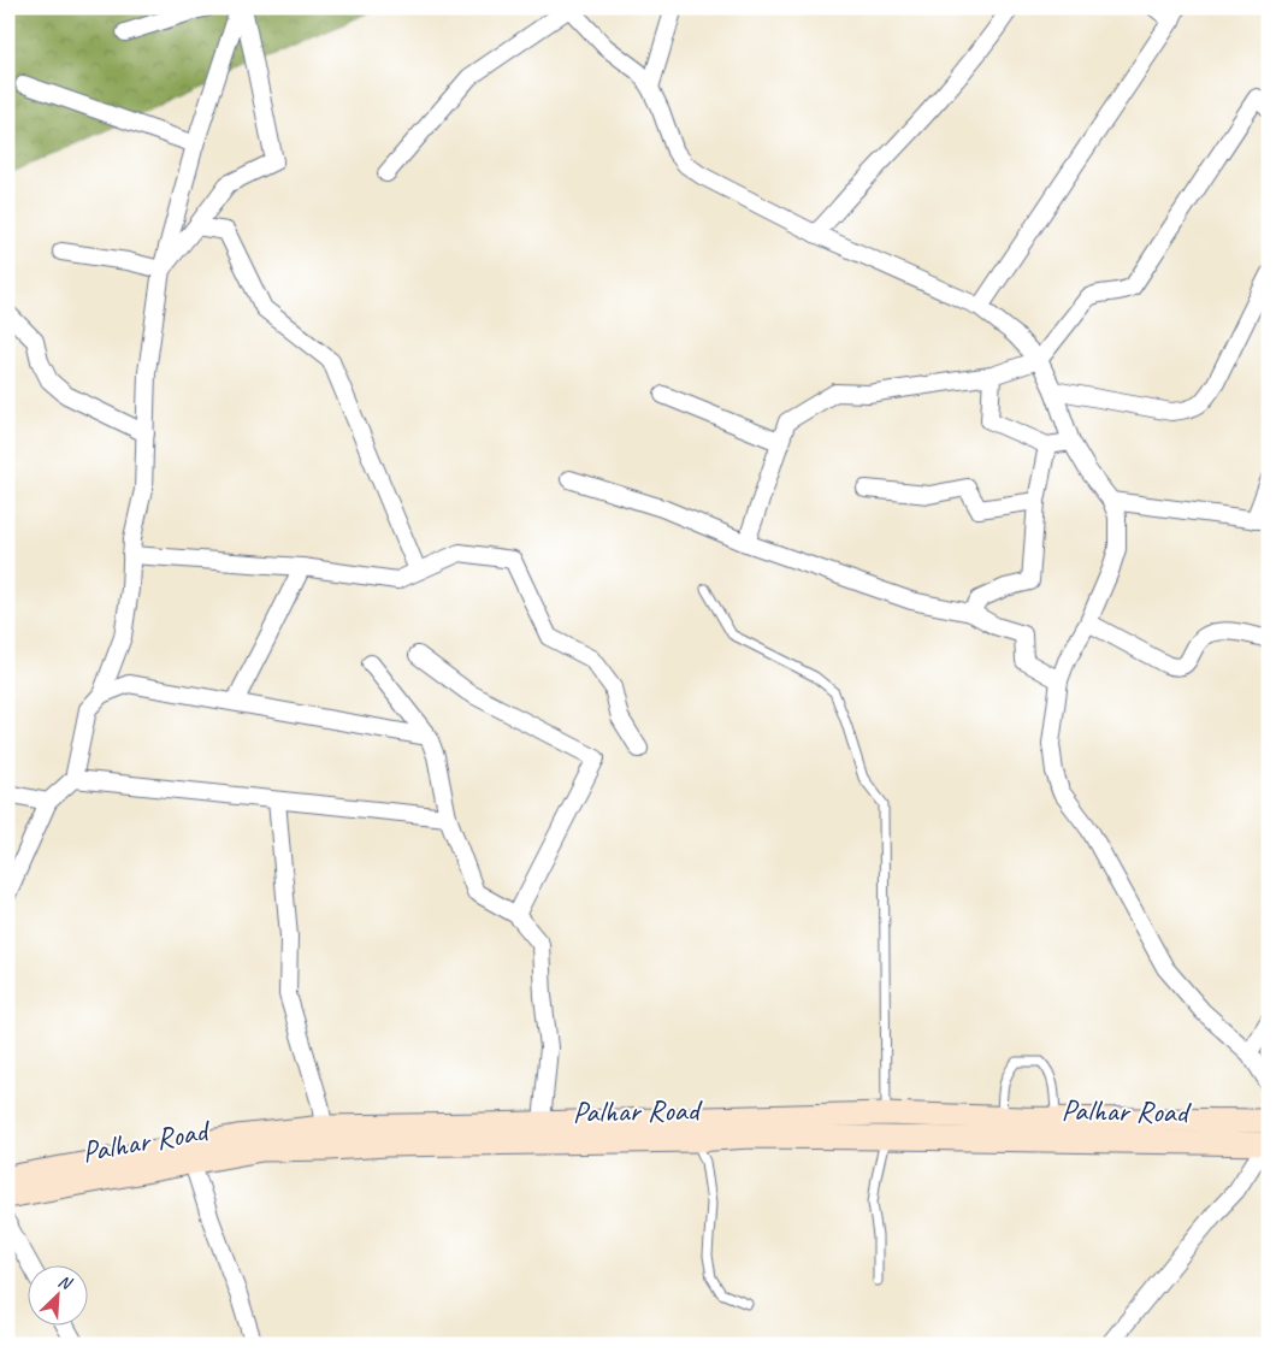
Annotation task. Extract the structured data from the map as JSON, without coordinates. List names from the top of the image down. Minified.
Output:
{"streets":{"main road":["Palhar Road"]},"north":"top right"}
